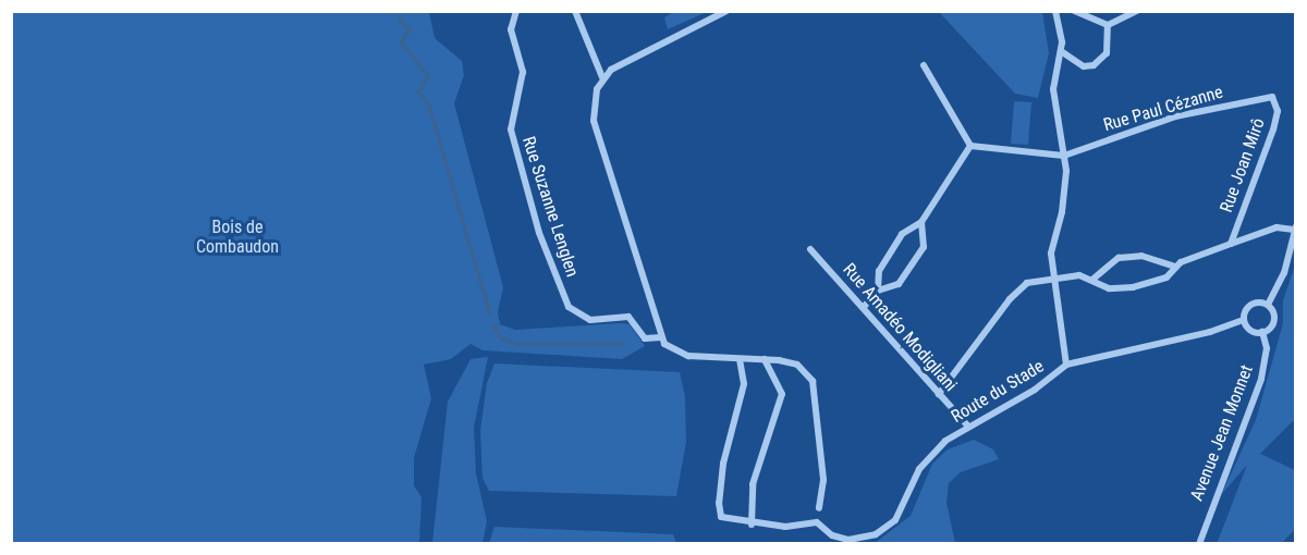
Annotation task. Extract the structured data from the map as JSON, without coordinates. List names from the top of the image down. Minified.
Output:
{"streets":{"street":["Rue Paul Cézanne","Rue Joan Mirô","Rue Suzanne Lenglen","Rue Amadéo Modigliani","Route du Stade","Avenue Jean Monnet"]},"crossings":[["Rue Paul Cézanne","Rue Joan Mirô"],["Rue Joan Mirô","Rue Amadéo Modigliani"],["Rue Amadéo Modigliani","Route du Stade"],["Route du Stade","Avenue Jean Monnet"]],"parks":["Bois de Combaudon"]}
